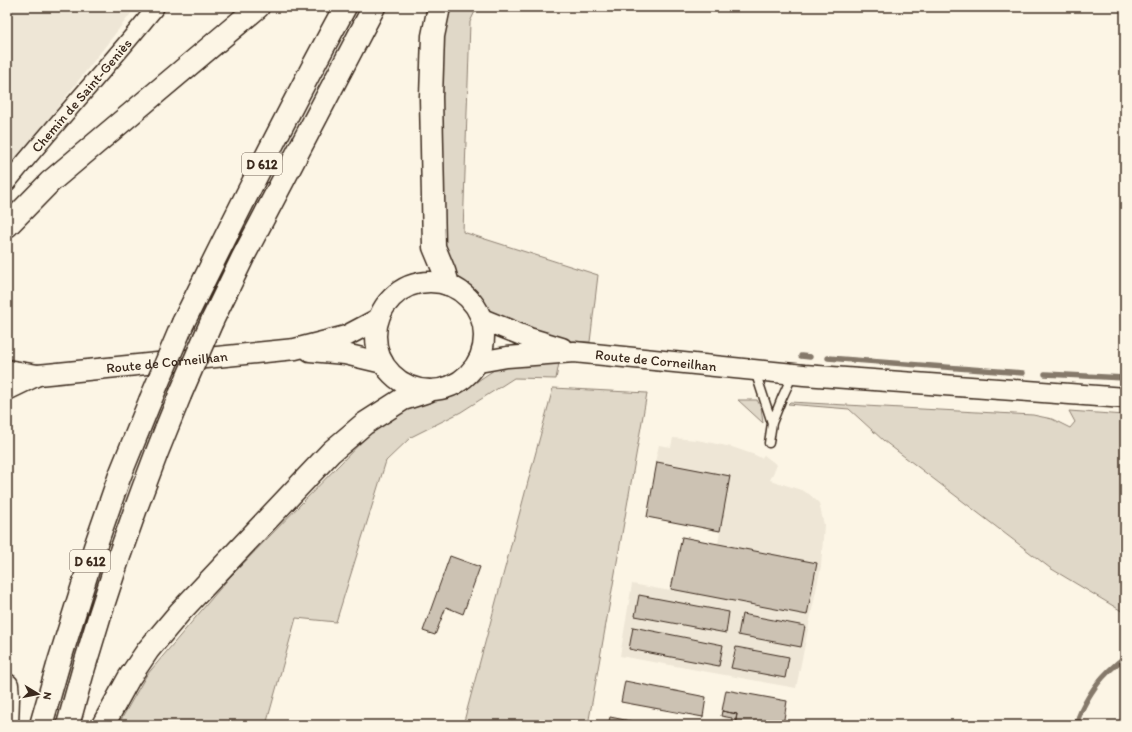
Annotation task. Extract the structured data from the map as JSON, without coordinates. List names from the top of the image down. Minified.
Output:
{"streets":{"highway":["D 612"],"street":["Chemin de Saint-Geniès","Route de Corneilhan"]},"north":"right"}
